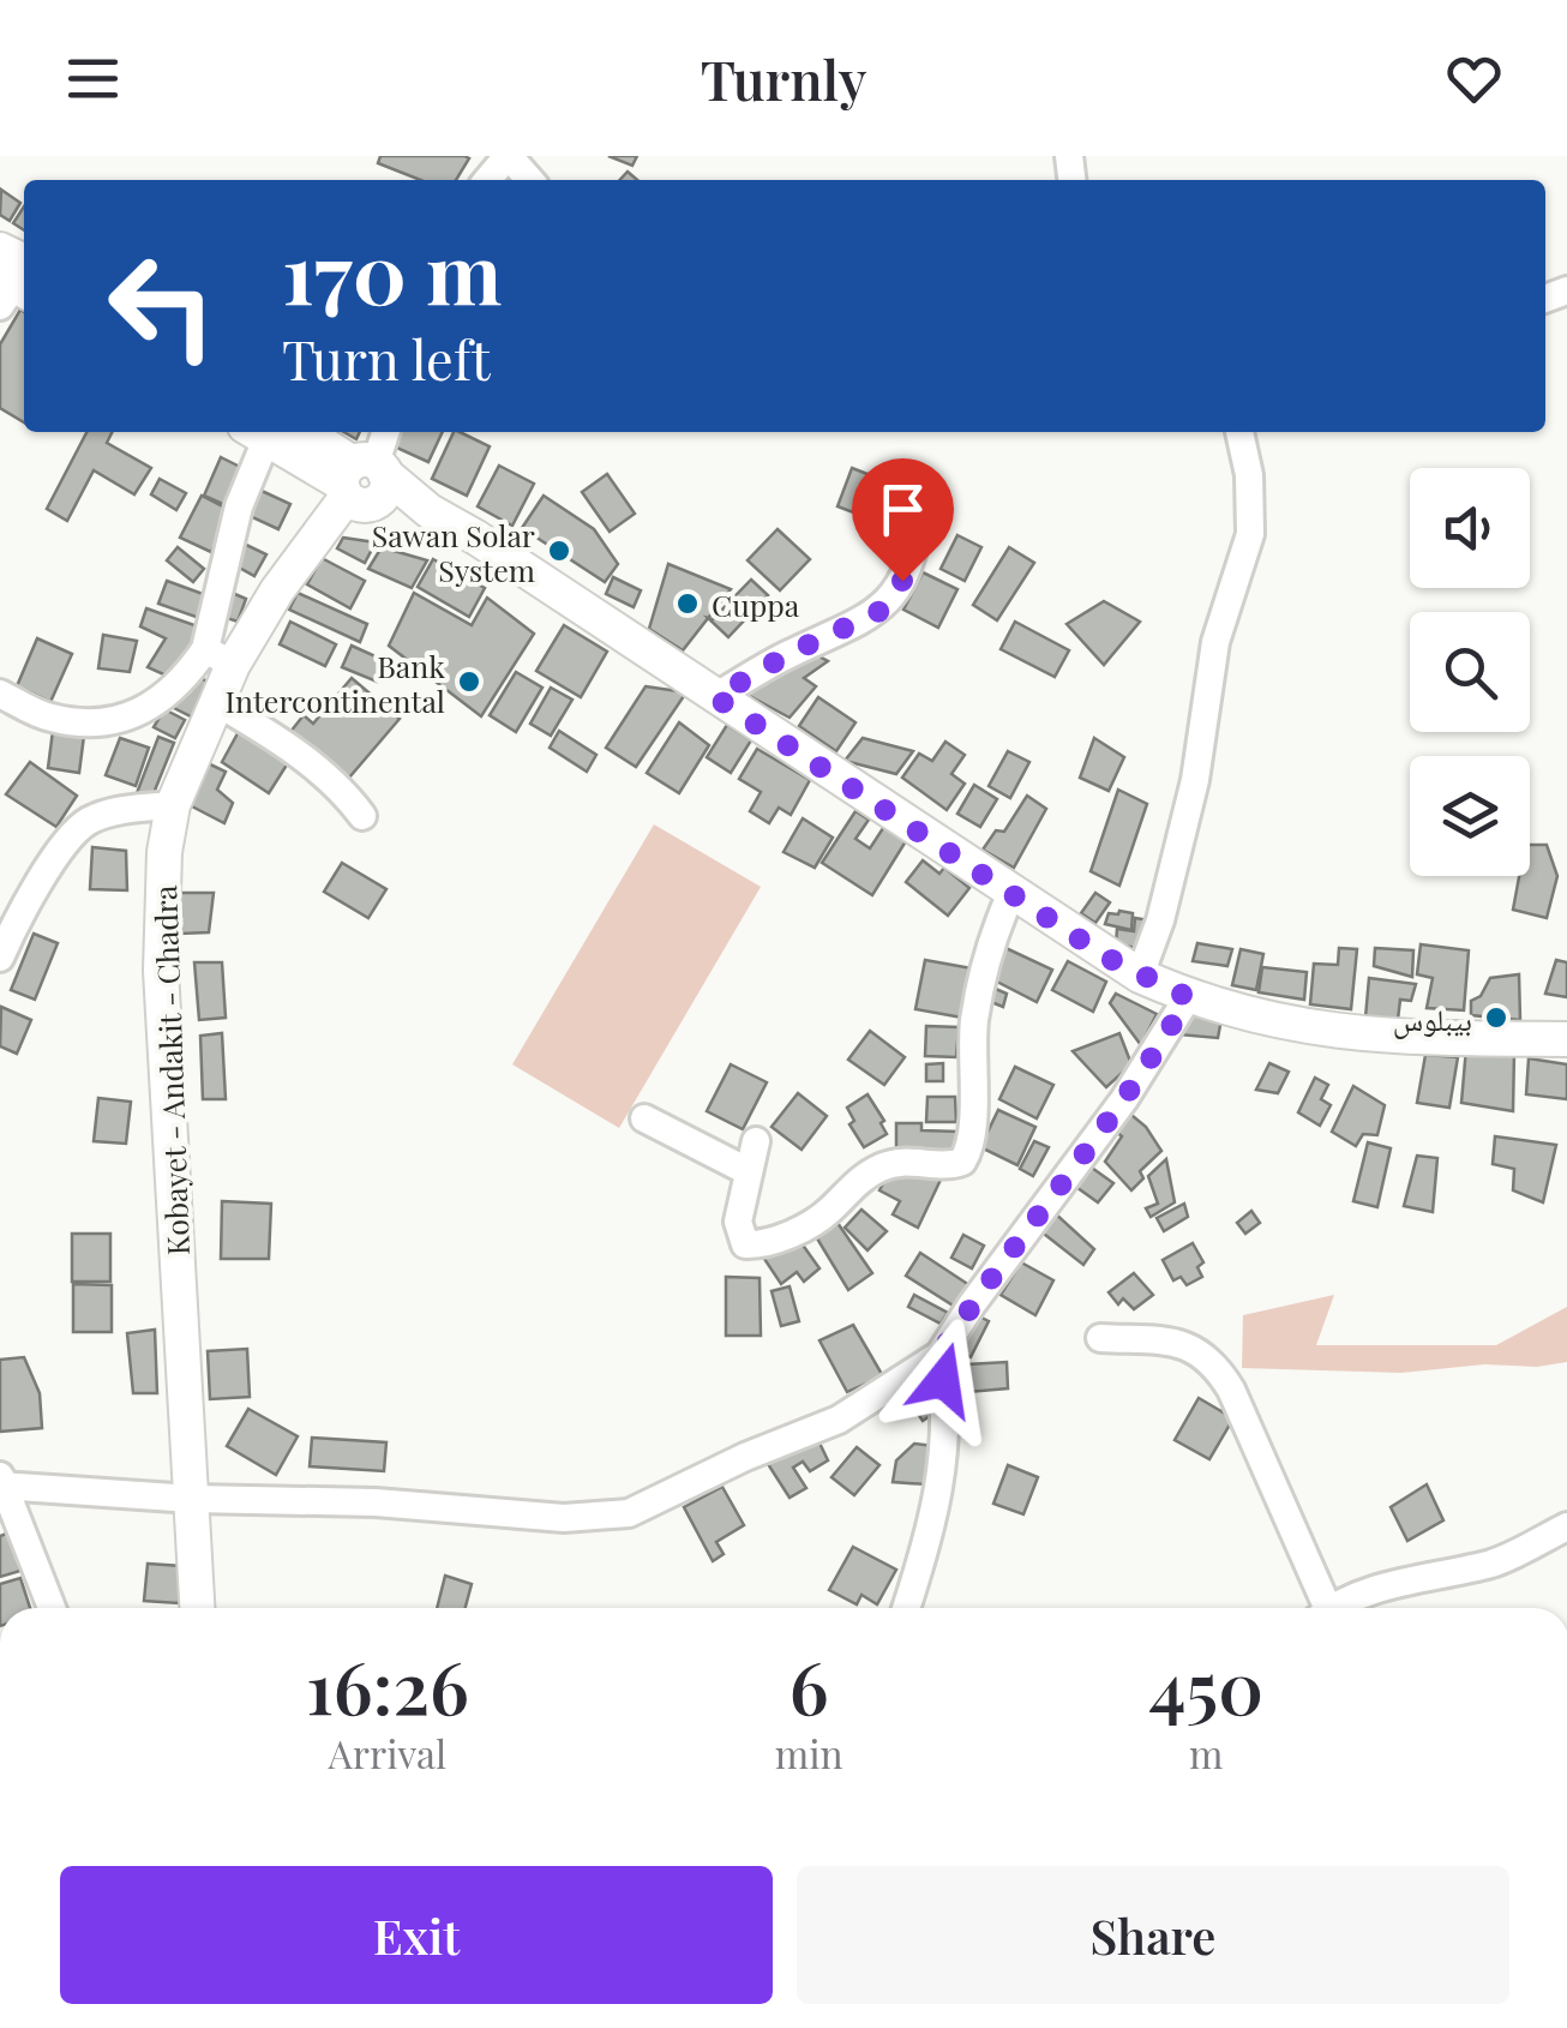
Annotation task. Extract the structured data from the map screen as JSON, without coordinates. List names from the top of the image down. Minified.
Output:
{"streets":{"main road":["Kobayet - Andakit - Chadra"]},"places":["Sawan Solar System","Cuppa","Bank Intercontinental","بيبلوس"],"page":{"header":"Turnly","turn":["170 m","Turn left"],"eta":["16:26","Arrival","6","min","450","m"],"buttons":["Exit","Share"]}}
